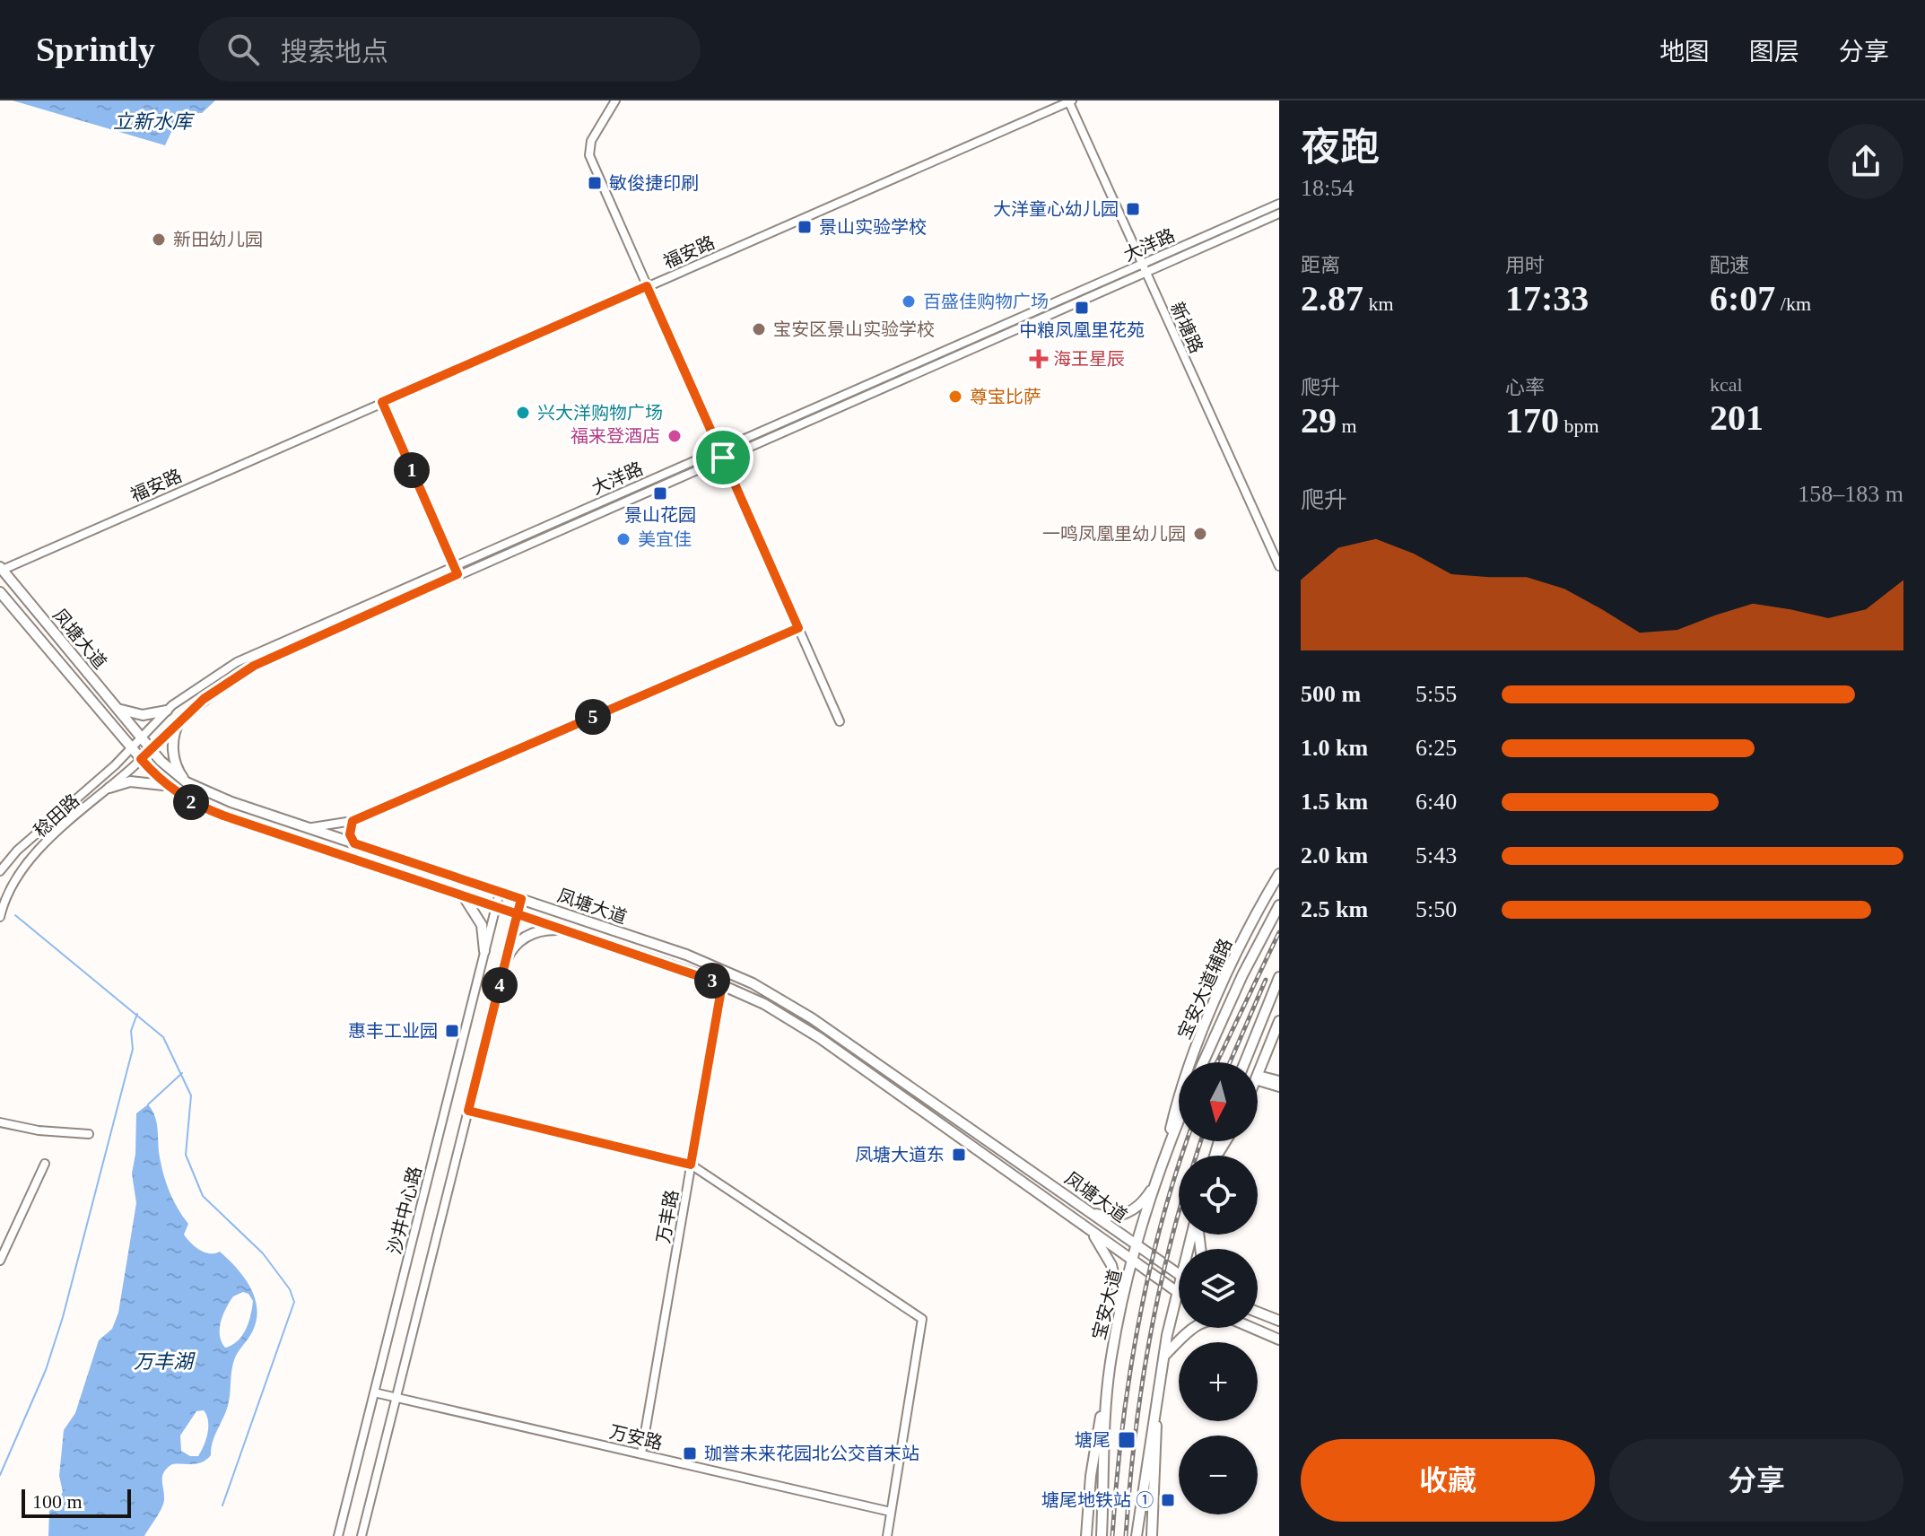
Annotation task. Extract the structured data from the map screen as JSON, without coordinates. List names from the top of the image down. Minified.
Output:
{"streets":{"main road":["凤塘大道","宝安大道辅路","宝安大道"],"street":["大洋路","福安路","新塘路","稔田路","沙井中心路","万丰路","万安路"]},"crossings":[["大洋路","新塘路"],["大洋路","凤塘大道"],["大洋路","稔田路"],["福安路","新塘路"],["福安路","凤塘大道"],["凤塘大道","稔田路"],["凤塘大道","沙井中心路"],["凤塘大道","万丰路"],["凤塘大道","宝安大道"],["宝安大道辅路","宝安大道"],["沙井中心路","万安路"],["万丰路","万安路"]],"water":["立新水库","万丰湖"],"places":{"transit":["敏俊捷印刷","大洋童心幼儿园","景山实验学校","中粮凤凰里花苑","景山花园","惠丰工业园","凤塘大道东","塘尾","珈誉未来花园北公交首末站","塘尾地铁站 ①"],"other":["新田幼儿园","百盛佳购物广场","宝安区景山实验学校","尊宝比萨","兴大洋购物广场","福来登酒店","一鸣凤凰里幼儿园","美宜佳"],"health":["海王星辰"]},"scale_bar":"100 m","north":"bottom","page":{"header":"Sprintly","search":"搜索地点","nav":["地图","图层","分享"],"heading":["夜跑","18:54"],"stats":[["距离","2.87 km"],["用时","17:33"],["配速","6:07 /km"],["爬升","29 m"],["心率","170 bpm"],["kcal","201"]],"pins":["1","5","2","3","4"],"chart":["爬升","158–183 m"],"list":[{"name":"500 m","note":"5:55"},{"name":"1.0 km","note":"6:25"},{"name":"1.5 km","note":"6:40"},{"name":"2.0 km","note":"5:43"},{"name":"2.5 km","note":"5:50"}],"map_buttons":["+","−"],"buttons":["收藏","分享"],"scale":"100 m"}}
